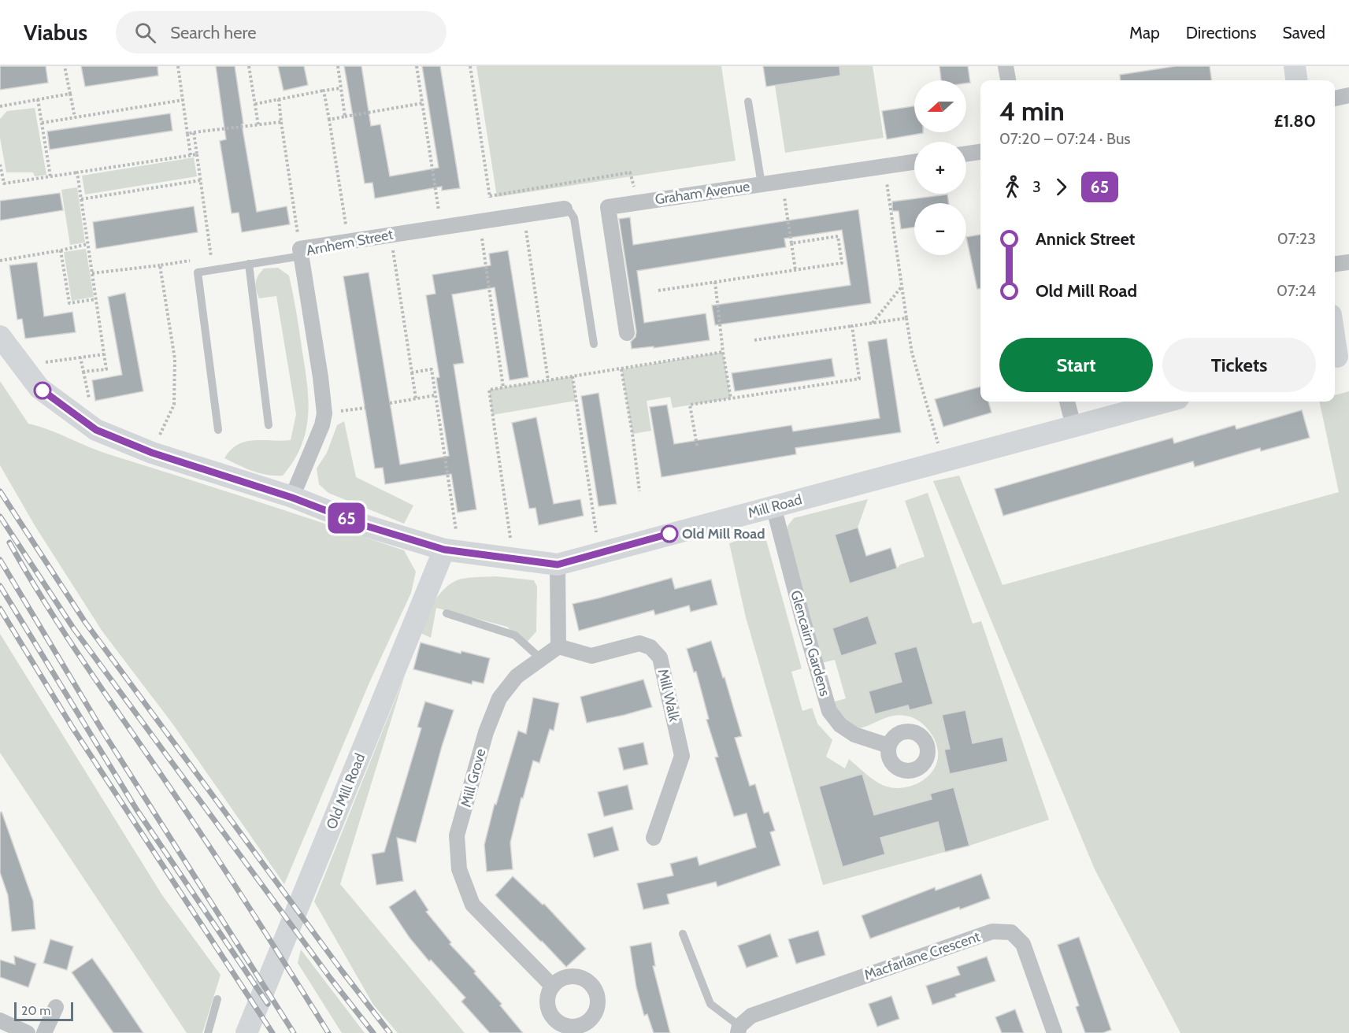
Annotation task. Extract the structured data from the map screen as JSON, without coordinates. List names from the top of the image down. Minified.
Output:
{"streets":{"street":["Graham Avenue","Arnhem Street","Mill Road","Glencairn Gardens","Mill Walk","Mill Grove","Old Mill Road","Macfarlane Crescent"]},"crossings":[["Arnhem Street","Mill Road"],["Mill Road","Glencairn Gardens"],["Mill Road","Old Mill Road"],["Mill Walk","Mill Grove"]],"places":["Old Mill Road"],"lines":["bus line 65"],"scale_bar":"20 m","north":"left","page":{"header":"Viabus","search":"Search here","nav":["Map","Directions","Saved"],"on_map":"65","map_buttons":["+","−"],"heading":["4 min","07:20 – 07:24 · Bus","£1.80"],"legs":["3","65"],"list":[{"name":"Annick Street","value":"07:23"},{"name":"Old Mill Road","value":"07:24"}],"buttons":["Start","Tickets"],"scale":"20 m"}}
